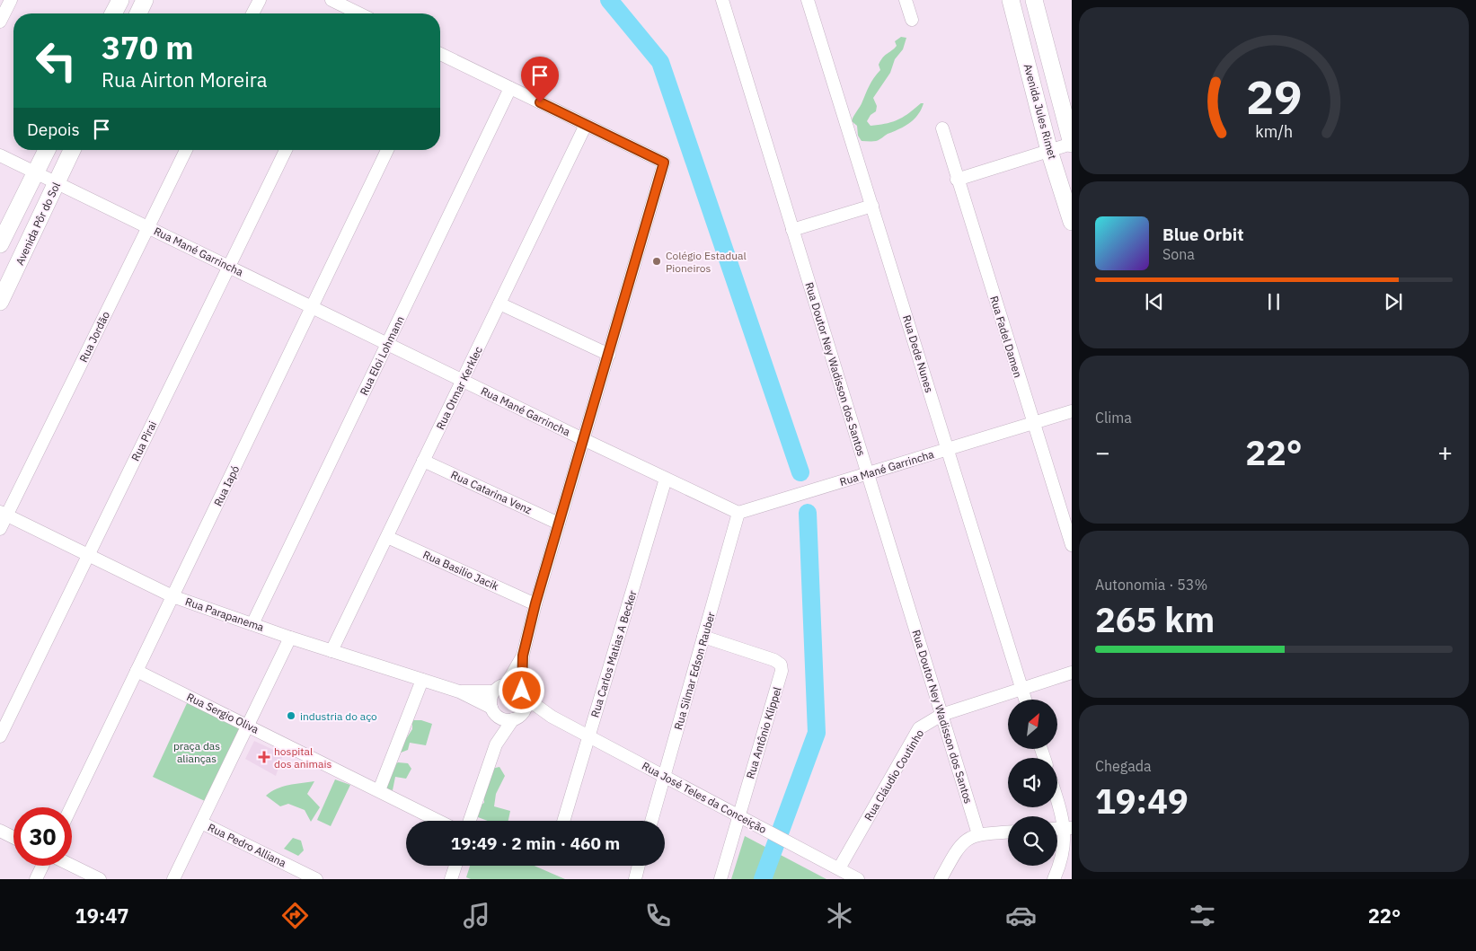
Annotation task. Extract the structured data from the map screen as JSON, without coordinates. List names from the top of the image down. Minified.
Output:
{"streets":{"main road":["Avenida Jules Rimet","Avenida Pôr do Sol"],"street":["Rua Mané Garrincha","Rua Jordão","Rua Fadel Damen","Rua Dede Nunes","Rua Eloi Lohmann","Rua Doutor Ney Wadisson dos Santos","Rua Otmar Kerklec","Rua Pirai","Rua Iapó","Rua Catarina Venz","Rua Basilio Jacik","Rua Parapanema","Rua Carlos Matias A Becker","Rua Silmar Edson Rauber","Rua Sergio Oliva","Rua Antônio Klippel","Rua Cláudio Coutinho","Rua José Teles da Conceição","Rua Pedro Alliana"]},"crossings":[["Avenida Pôr do Sol","Rua Mané Garrincha"],["Rua Mané Garrincha","Rua Jordão"],["Rua Mané Garrincha","Rua Fadel Damen"],["Rua Mané Garrincha","Rua Dede Nunes"],["Rua Mané Garrincha","Rua Eloi Lohmann"],["Rua Mané Garrincha","Rua Doutor Ney Wadisson dos Santos"],["Rua Mané Garrincha","Rua Otmar Kerklec"],["Rua Mané Garrincha","Rua Pirai"],["Rua Mané Garrincha","Rua Iapó"],["Rua Mané Garrincha","Rua Carlos Matias A Becker"],["Rua Mané Garrincha","Rua Silmar Edson Rauber"],["Rua Jordão","Rua Parapanema"],["Rua Dede Nunes","Rua Cláudio Coutinho"],["Rua Eloi Lohmann","Rua Parapanema"],["Rua Doutor Ney Wadisson dos Santos","Rua Cláudio Coutinho"],["Rua Otmar Kerklec","Rua Catarina Venz"],["Rua Otmar Kerklec","Rua Basilio Jacik"],["Rua Otmar Kerklec","Rua Parapanema"],["Rua Pirai","Rua Parapanema"],["Rua Iapó","Rua Parapanema"],["Rua Iapó","Rua Sergio Oliva"],["Rua Parapanema","Rua José Teles da Conceição"],["Rua Carlos Matias A Becker","Rua José Teles da Conceição"],["Rua Silmar Edson Rauber","Rua Antônio Klippel"],["Rua Silmar Edson Rauber","Rua José Teles da Conceição"],["Rua Antônio Klippel","Rua José Teles da Conceição"],["Rua Cláudio Coutinho","Rua José Teles da Conceição"]],"parks":["praça das alianças"],"places":{"other":["Colégio Estadual Pioneiros","industria do aço"],"health":["hospital dos animais"]},"north":"top right","page":{"turn":["370 m","Rua Airton Moreira"],"then":"Depois","song":["Blue Orbit","Sona"],"tile":["Clima",["Autonomia · 53%","265 km"],["Chegada","19:49"]],"heat":["−","22°","+"],"limit":"30","trip":"19:49 · 2 min · 460 m","tabs":["19:47","22°"],"gauge":["29","km/h"]}}
